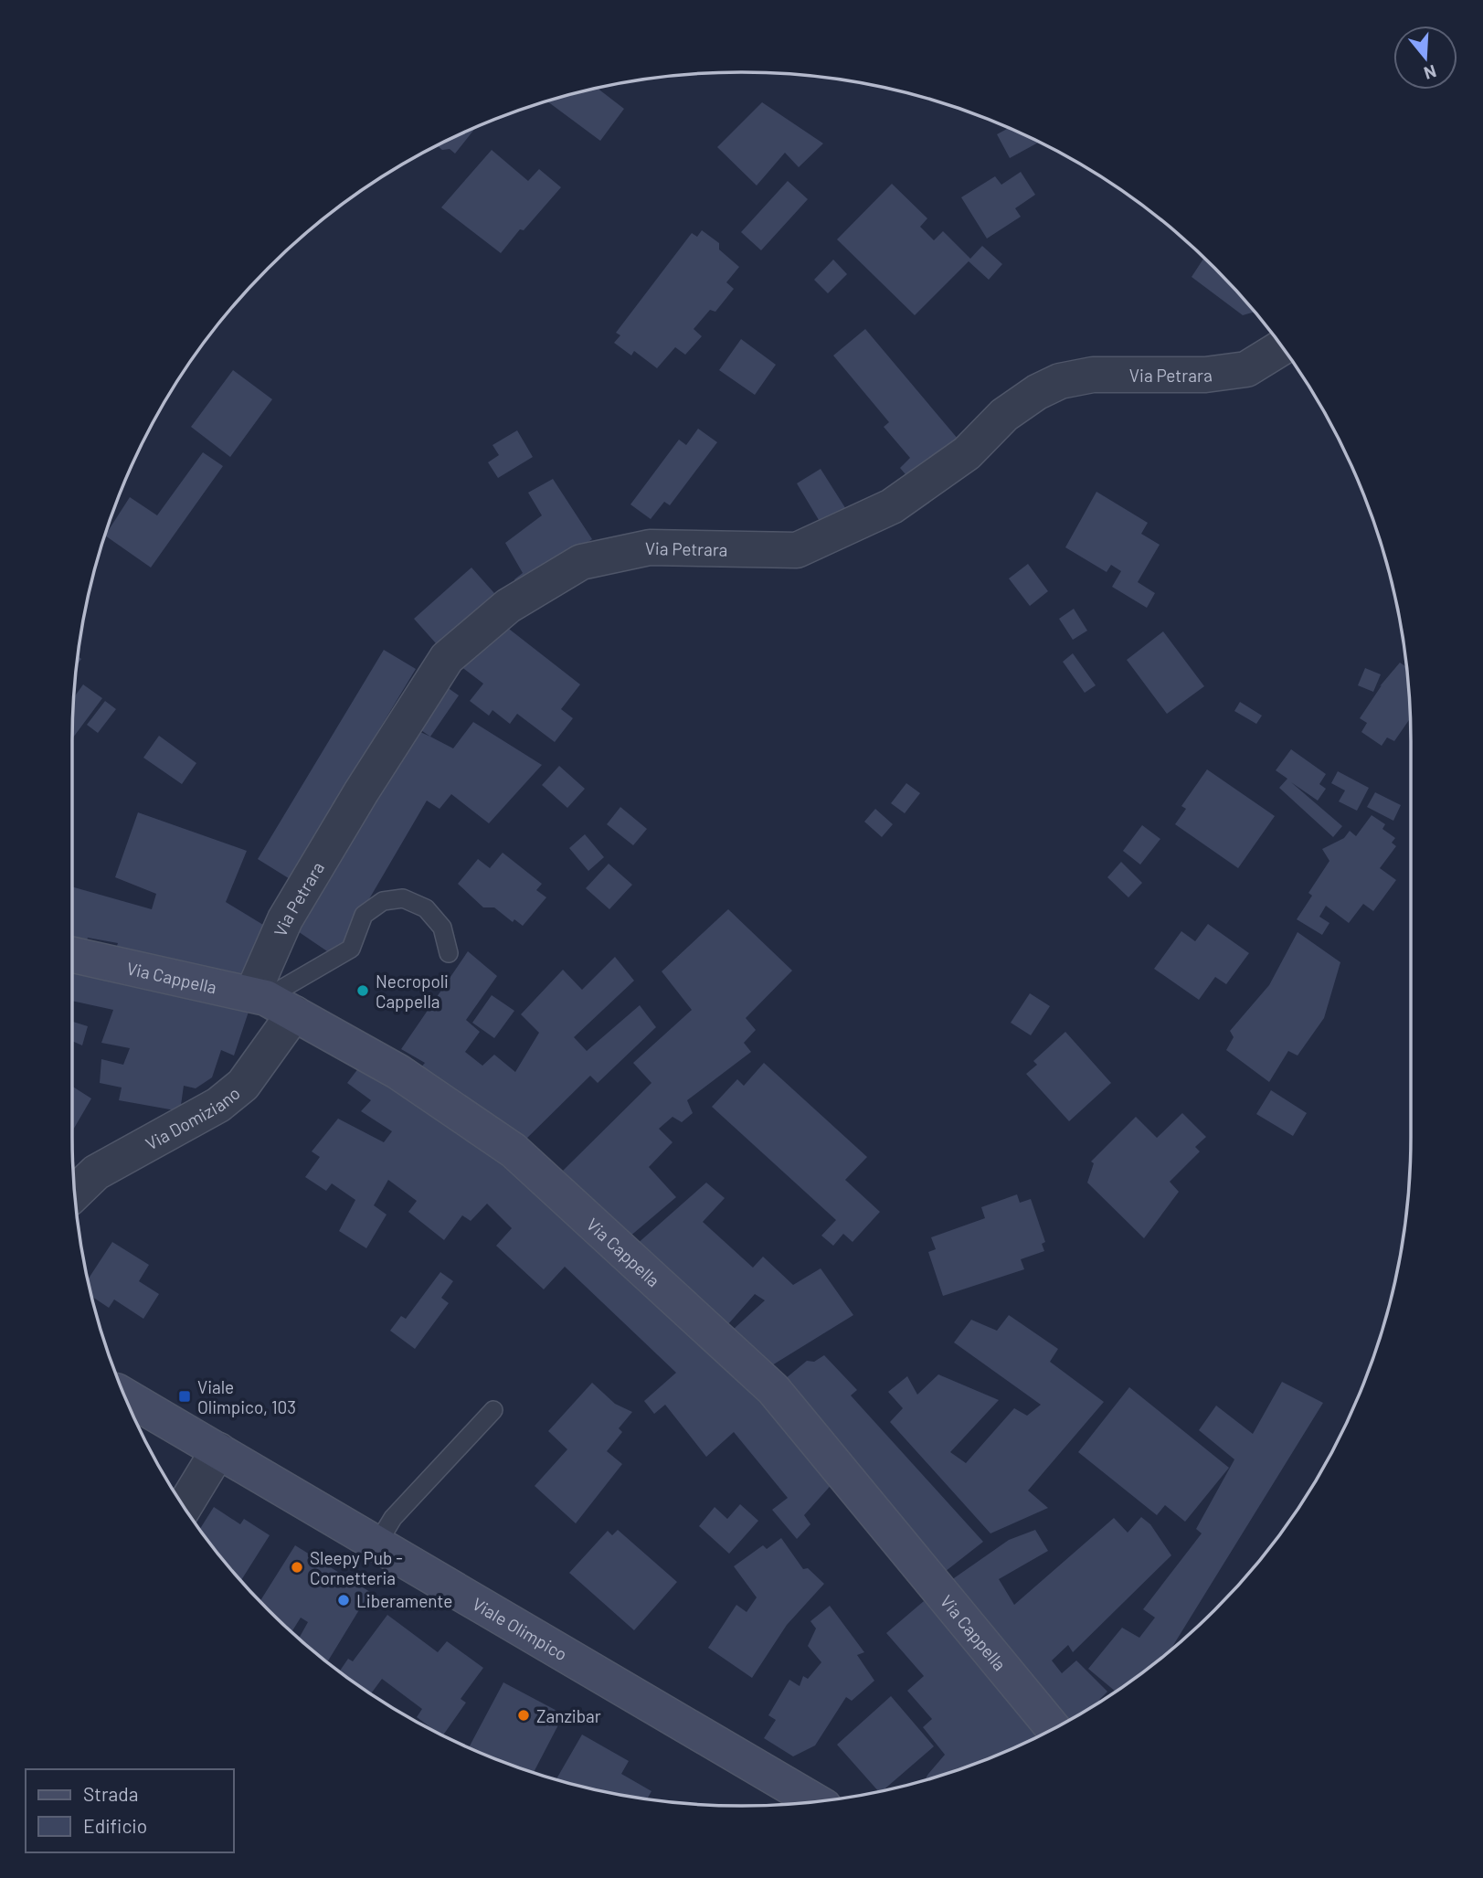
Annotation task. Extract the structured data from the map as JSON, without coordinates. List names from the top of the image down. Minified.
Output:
{"streets":{"street":["Via Petrara","Via Cappella","Via Domiziano","Viale Olimpico"]},"crossings":[["Via Petrara","Via Cappella"],["Via Petrara","Via Domiziano"],["Via Cappella","Via Domiziano"]],"places":{"other":["Necropoli Cappella","Sleepy Pub - Cornetteria","Liberamente","Zanzibar"],"transit":["Viale Olimpico, 103"]},"legend":["Strada","Edificio"],"north":"bottom"}
